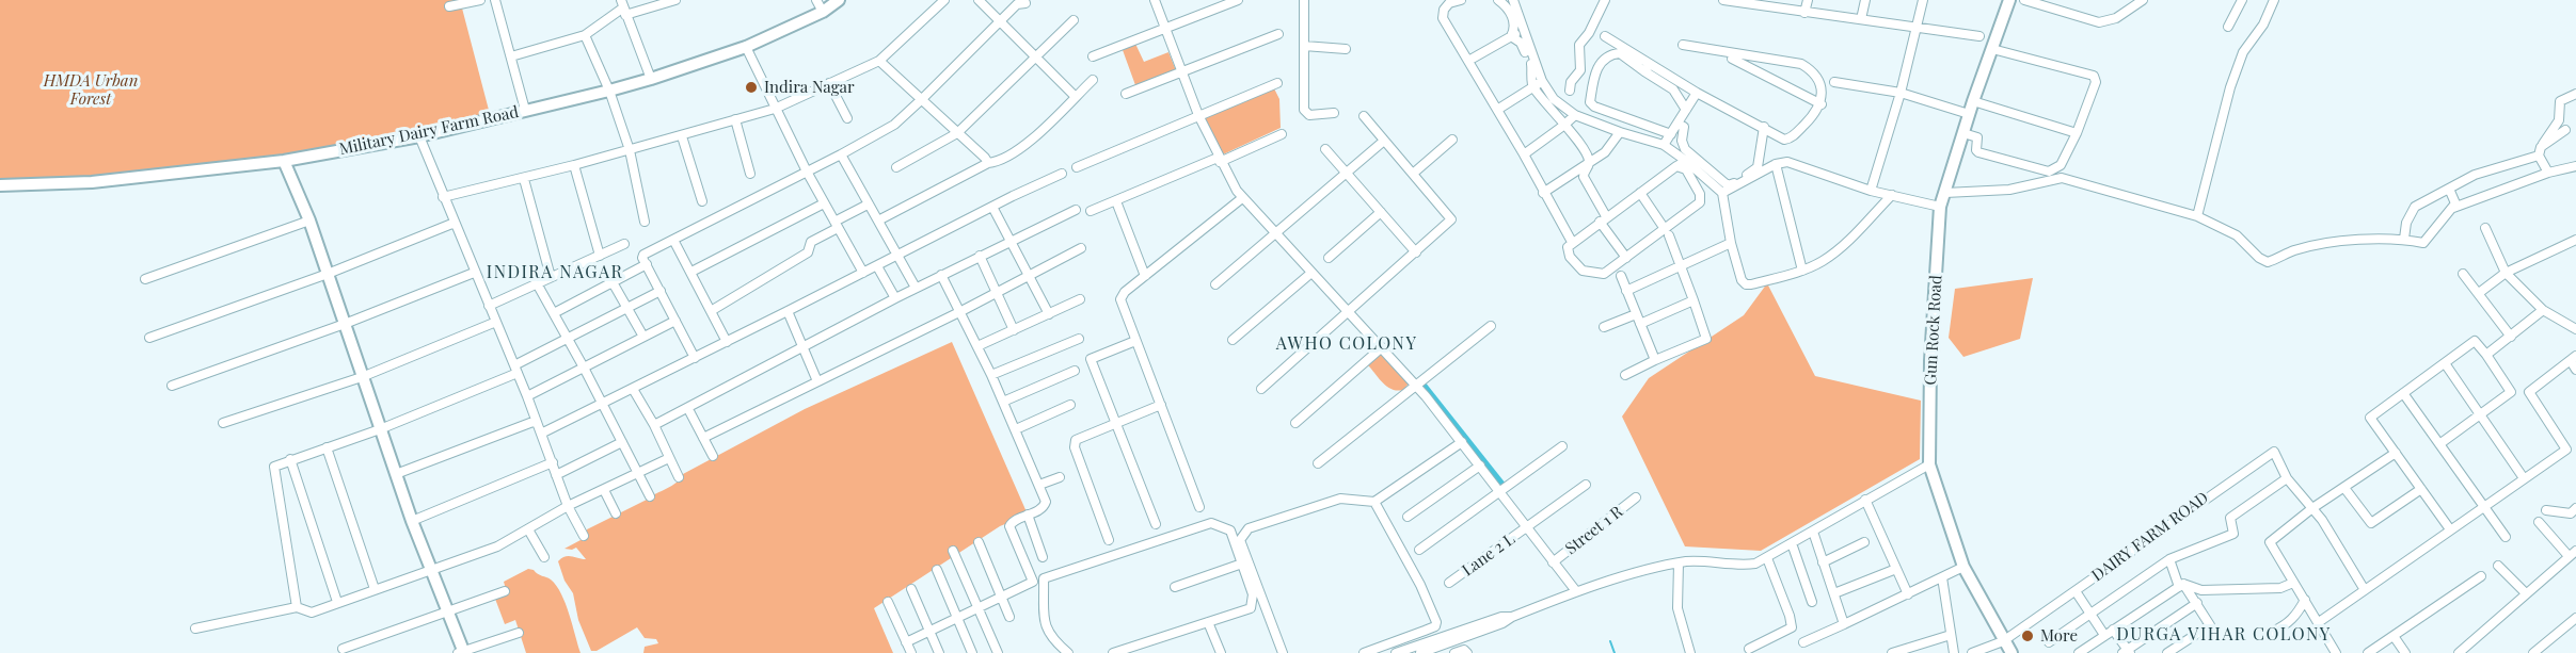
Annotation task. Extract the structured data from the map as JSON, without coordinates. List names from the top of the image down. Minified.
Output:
{"streets":{"main road":["Military Dairy Farm Road","Gun Rock Road"],"street":["Street 1 R","DAIRY FARM ROAD","Lane 2 L"]},"crossings":[["Gun Rock Road","DAIRY FARM ROAD"]],"districts":["INDIRA NAGAR","AWHO COLONY","DURGA VIHAR COLONY"],"parks":["HMDA Urban Forest"],"places":["Indira Nagar","More"]}
